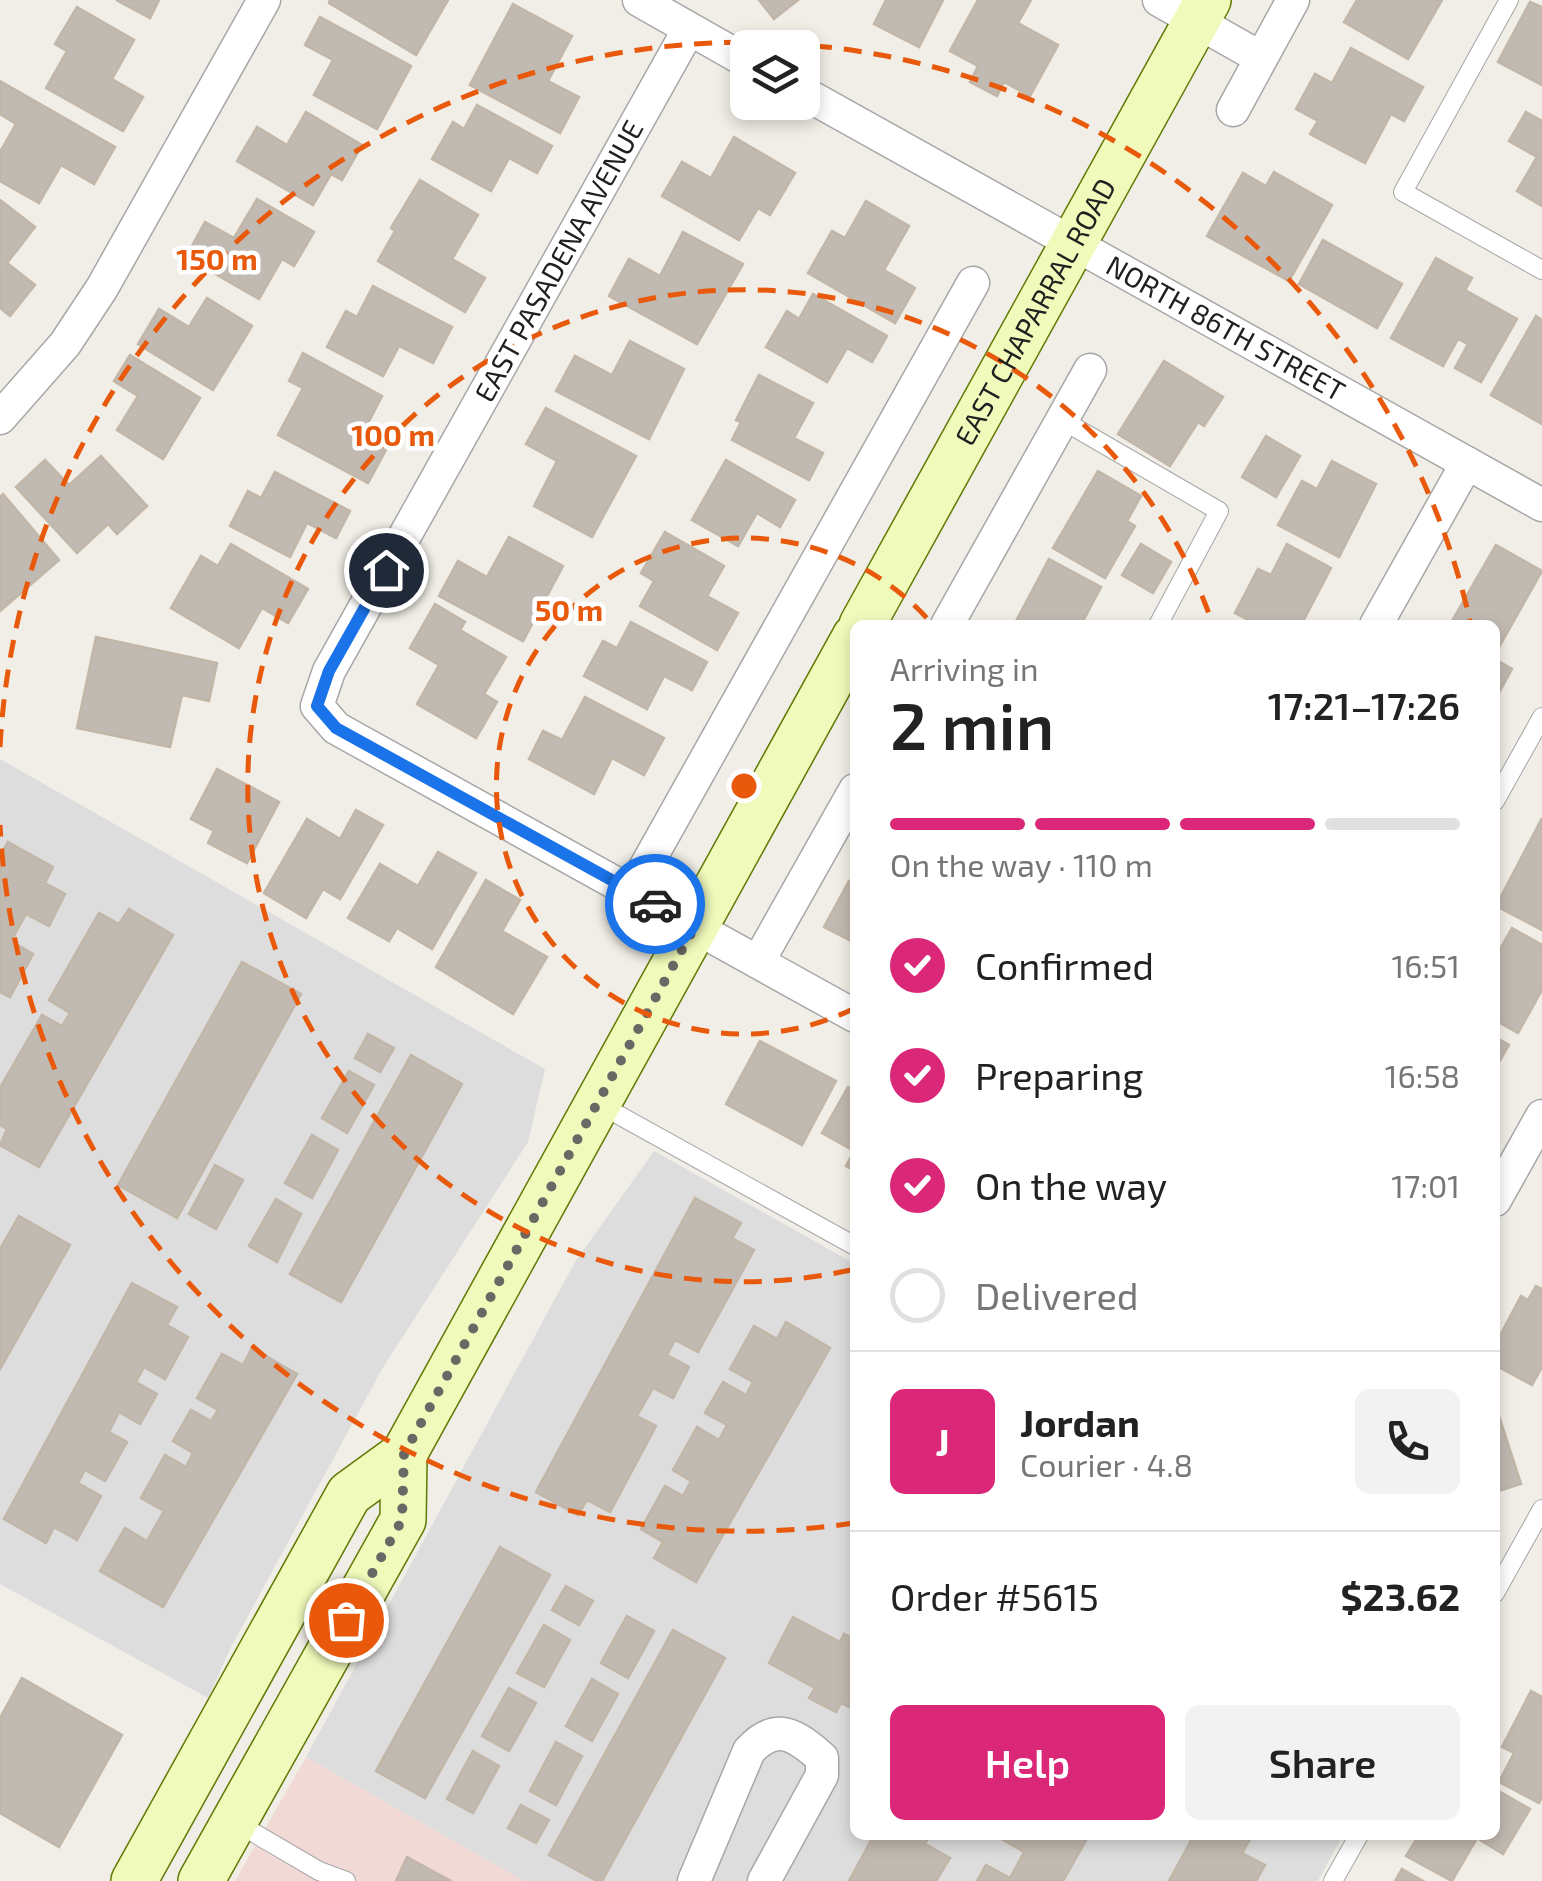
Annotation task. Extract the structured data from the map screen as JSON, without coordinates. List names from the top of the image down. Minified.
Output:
{"streets":{"main road":["EAST CHAPARRAL ROAD"],"street":["EAST PASADENA AVENUE","NORTH 86TH STREET"]},"crossings":[["EAST CHAPARRAL ROAD","NORTH 86TH STREET"]],"page":{"heading":["2 min","Arriving in","17:21–17:26"],"panel":["Jordan","Courier · 4.8","Order #5615","$23.62"],"bar":"On the way · 110 m","list":[["Confirmed","16:51"],["Preparing","16:58"],["On the way","17:01"],"Delivered"],"round":"J","buttons":["Help","Share"]},"rings":["150 m","100 m","50 m"]}
